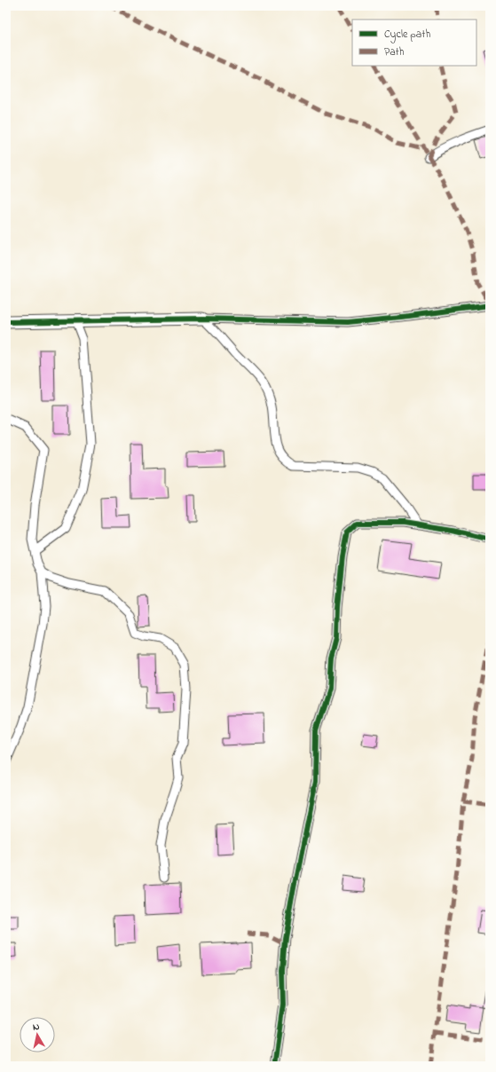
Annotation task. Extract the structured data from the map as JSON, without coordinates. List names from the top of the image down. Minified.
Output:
{"legend":["Cycle path","Path"],"north":"top"}
